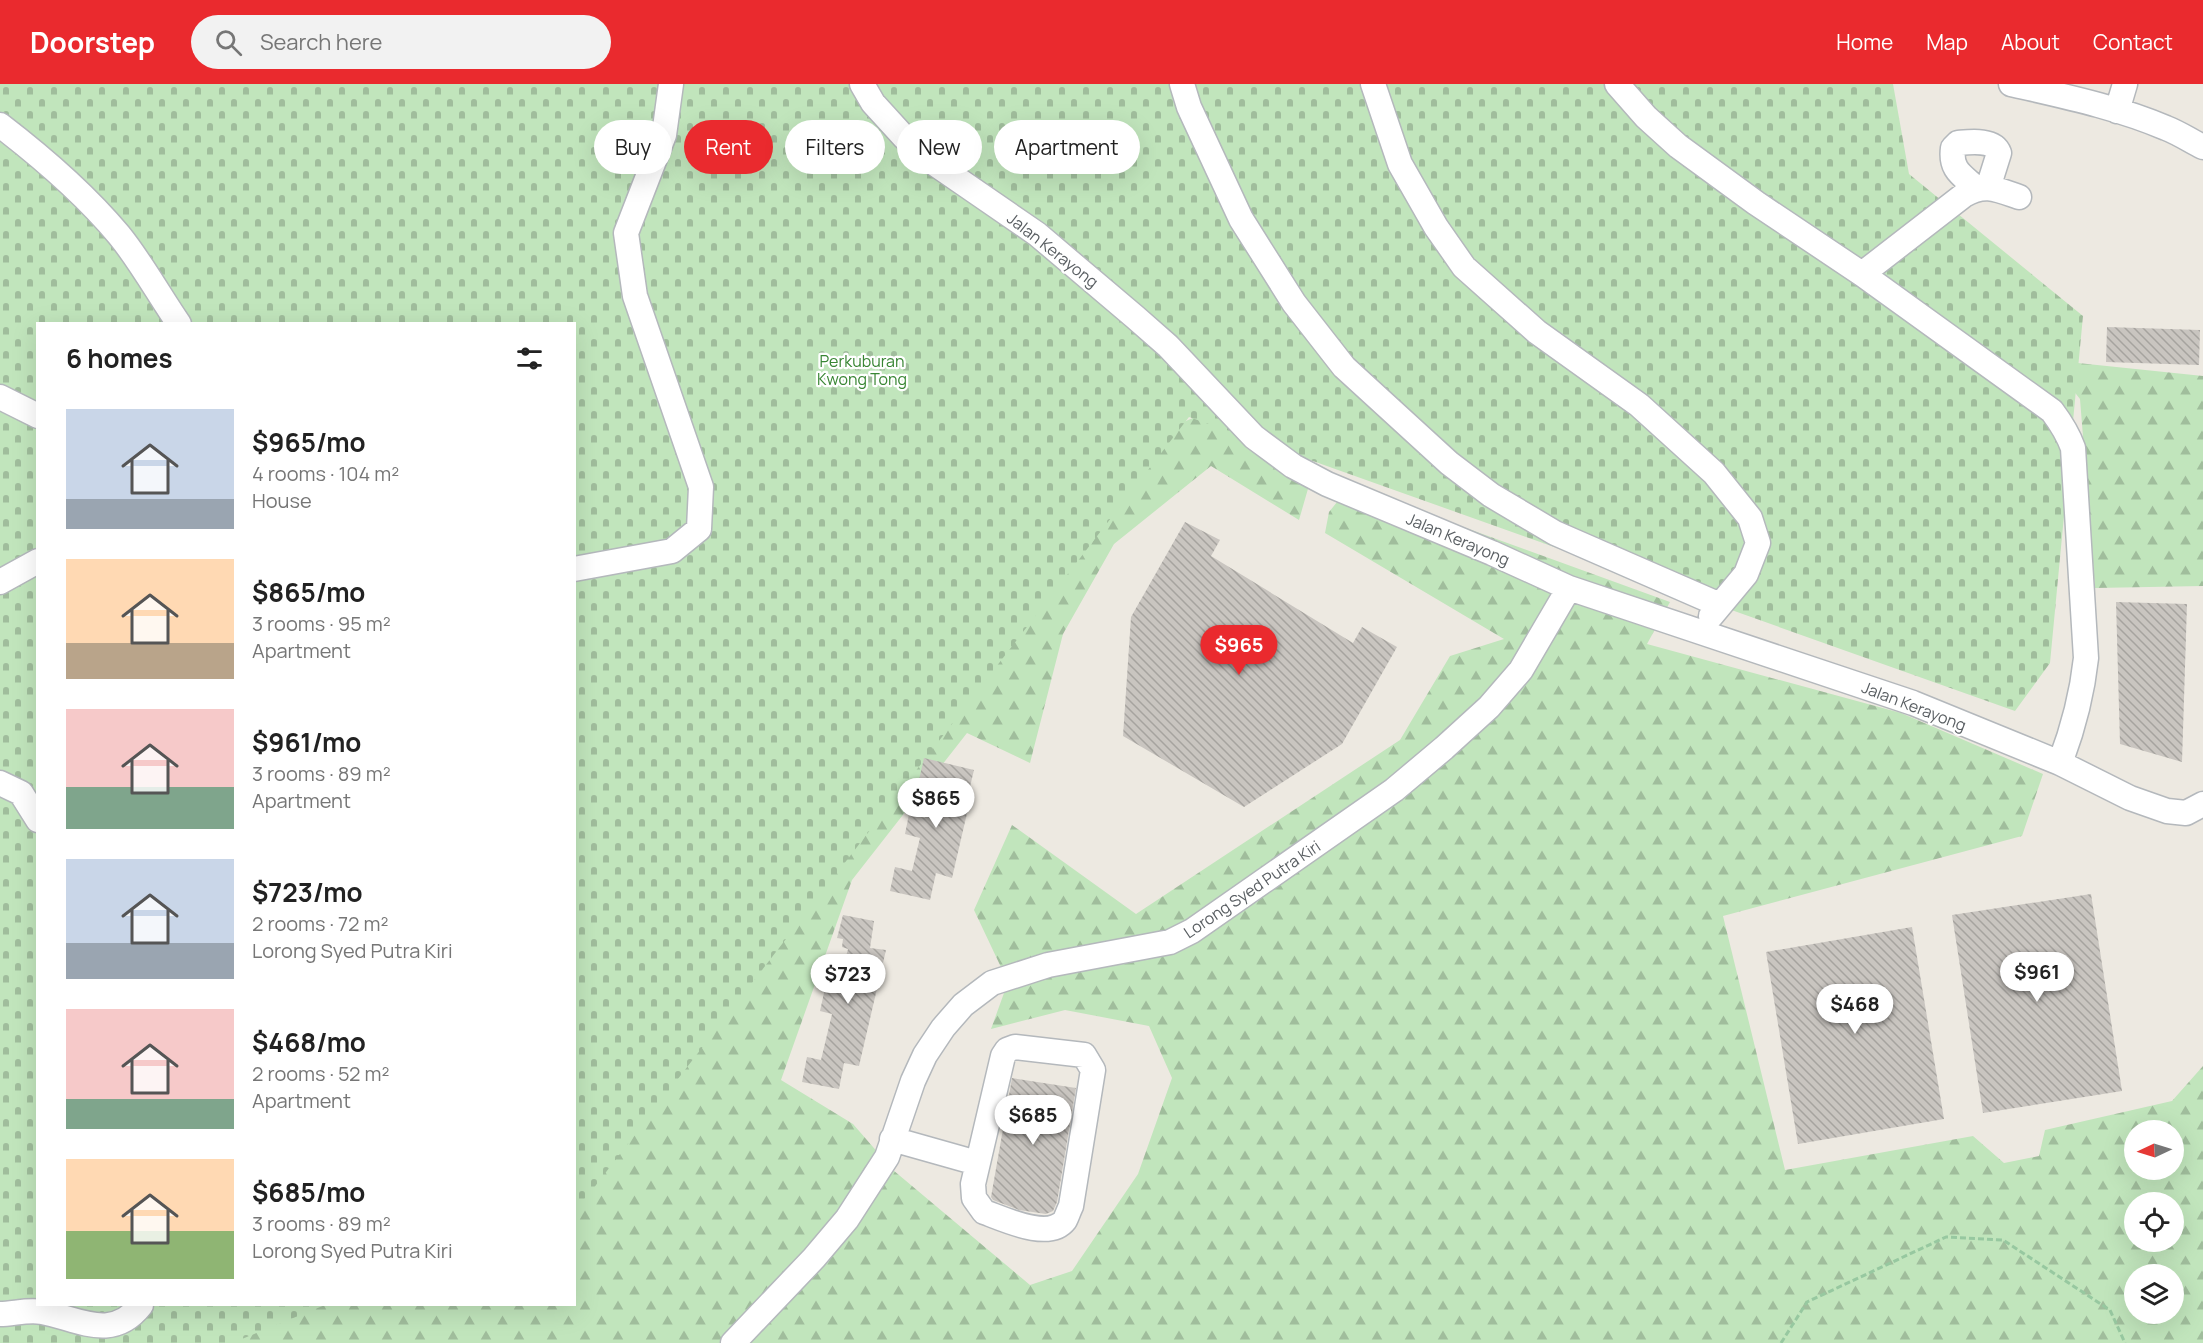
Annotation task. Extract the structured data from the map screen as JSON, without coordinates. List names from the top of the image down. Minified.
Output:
{"streets":{"street":["Jalan Kerayong","Lorong Syed Putra Kiri"]},"crossings":[["Jalan Kerayong","Lorong Syed Putra Kiri"]],"parks":["Perkuburan Kwong Tong"],"north":"left","page":{"header":"Doorstep","search":"Search here","nav":["Home","Map","About","Contact"],"chip":["Buy","Rent","Filters","New","Apartment"],"heading":"6 homes","list":[{"name":"$965/mo","note":"4 rooms · 104 m² · House"},{"name":"$865/mo","note":"3 rooms · 95 m² · Apartment"},{"name":"$961/mo","note":"3 rooms · 89 m² · Apartment"},{"name":"$723/mo","note":"2 rooms · 72 m² · Lorong Syed Putra Kiri"},{"name":"$468/mo","note":"2 rooms · 52 m² · Apartment"},{"name":"$685/mo","note":"3 rooms · 89 m² · Lorong Syed Putra Kiri"}],"price":["$965","$865","$961","$723","$468","$685"]}}
